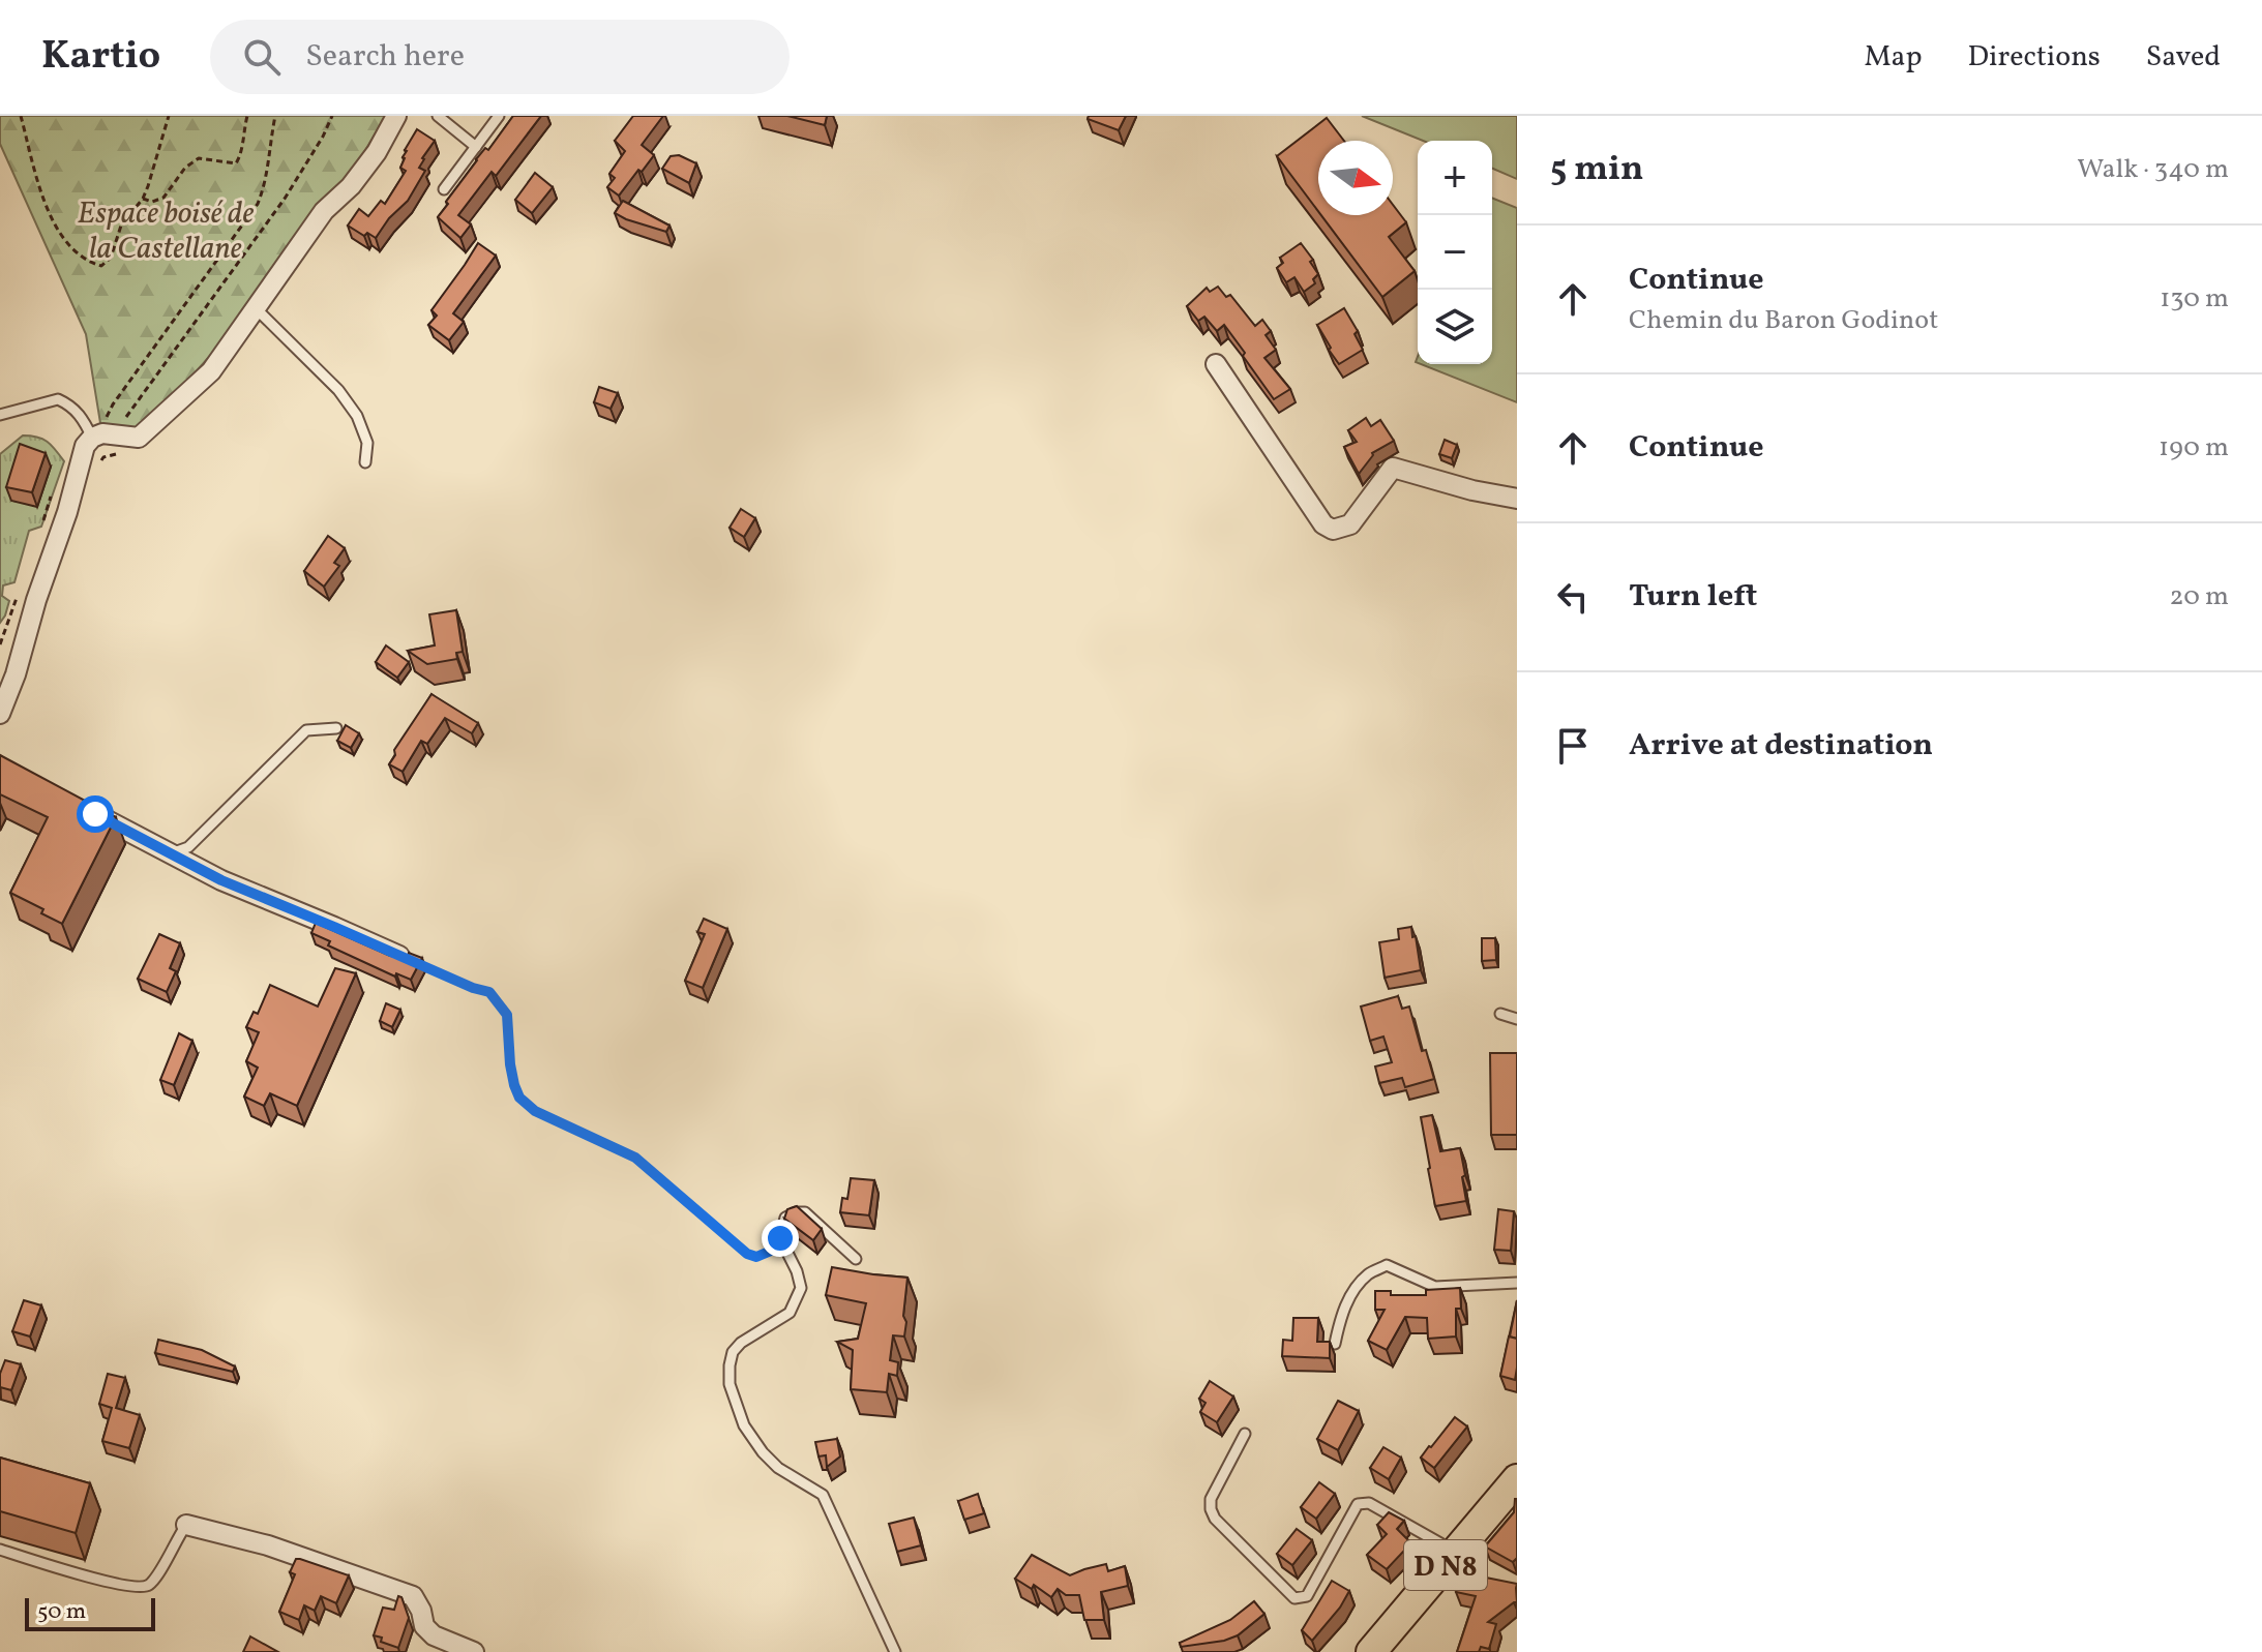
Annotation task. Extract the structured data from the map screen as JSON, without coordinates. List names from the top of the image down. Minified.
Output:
{"streets":{"main road":["D N8"]},"parks":["Espace boisé de la Castellane"],"scale_bar":"50 m","north":"right","page":{"header":"Kartio","search":"Search here","nav":["Map","Directions","Saved"],"heading":["5 min","Walk · 340 m"],"map_buttons":["+","−"],"list":[["Continue","Chemin du Baron Godinot","130 m"],["Continue","190 m"],["Turn left","20 m"],"Arrive at destination"],"scale":"50 m"}}
